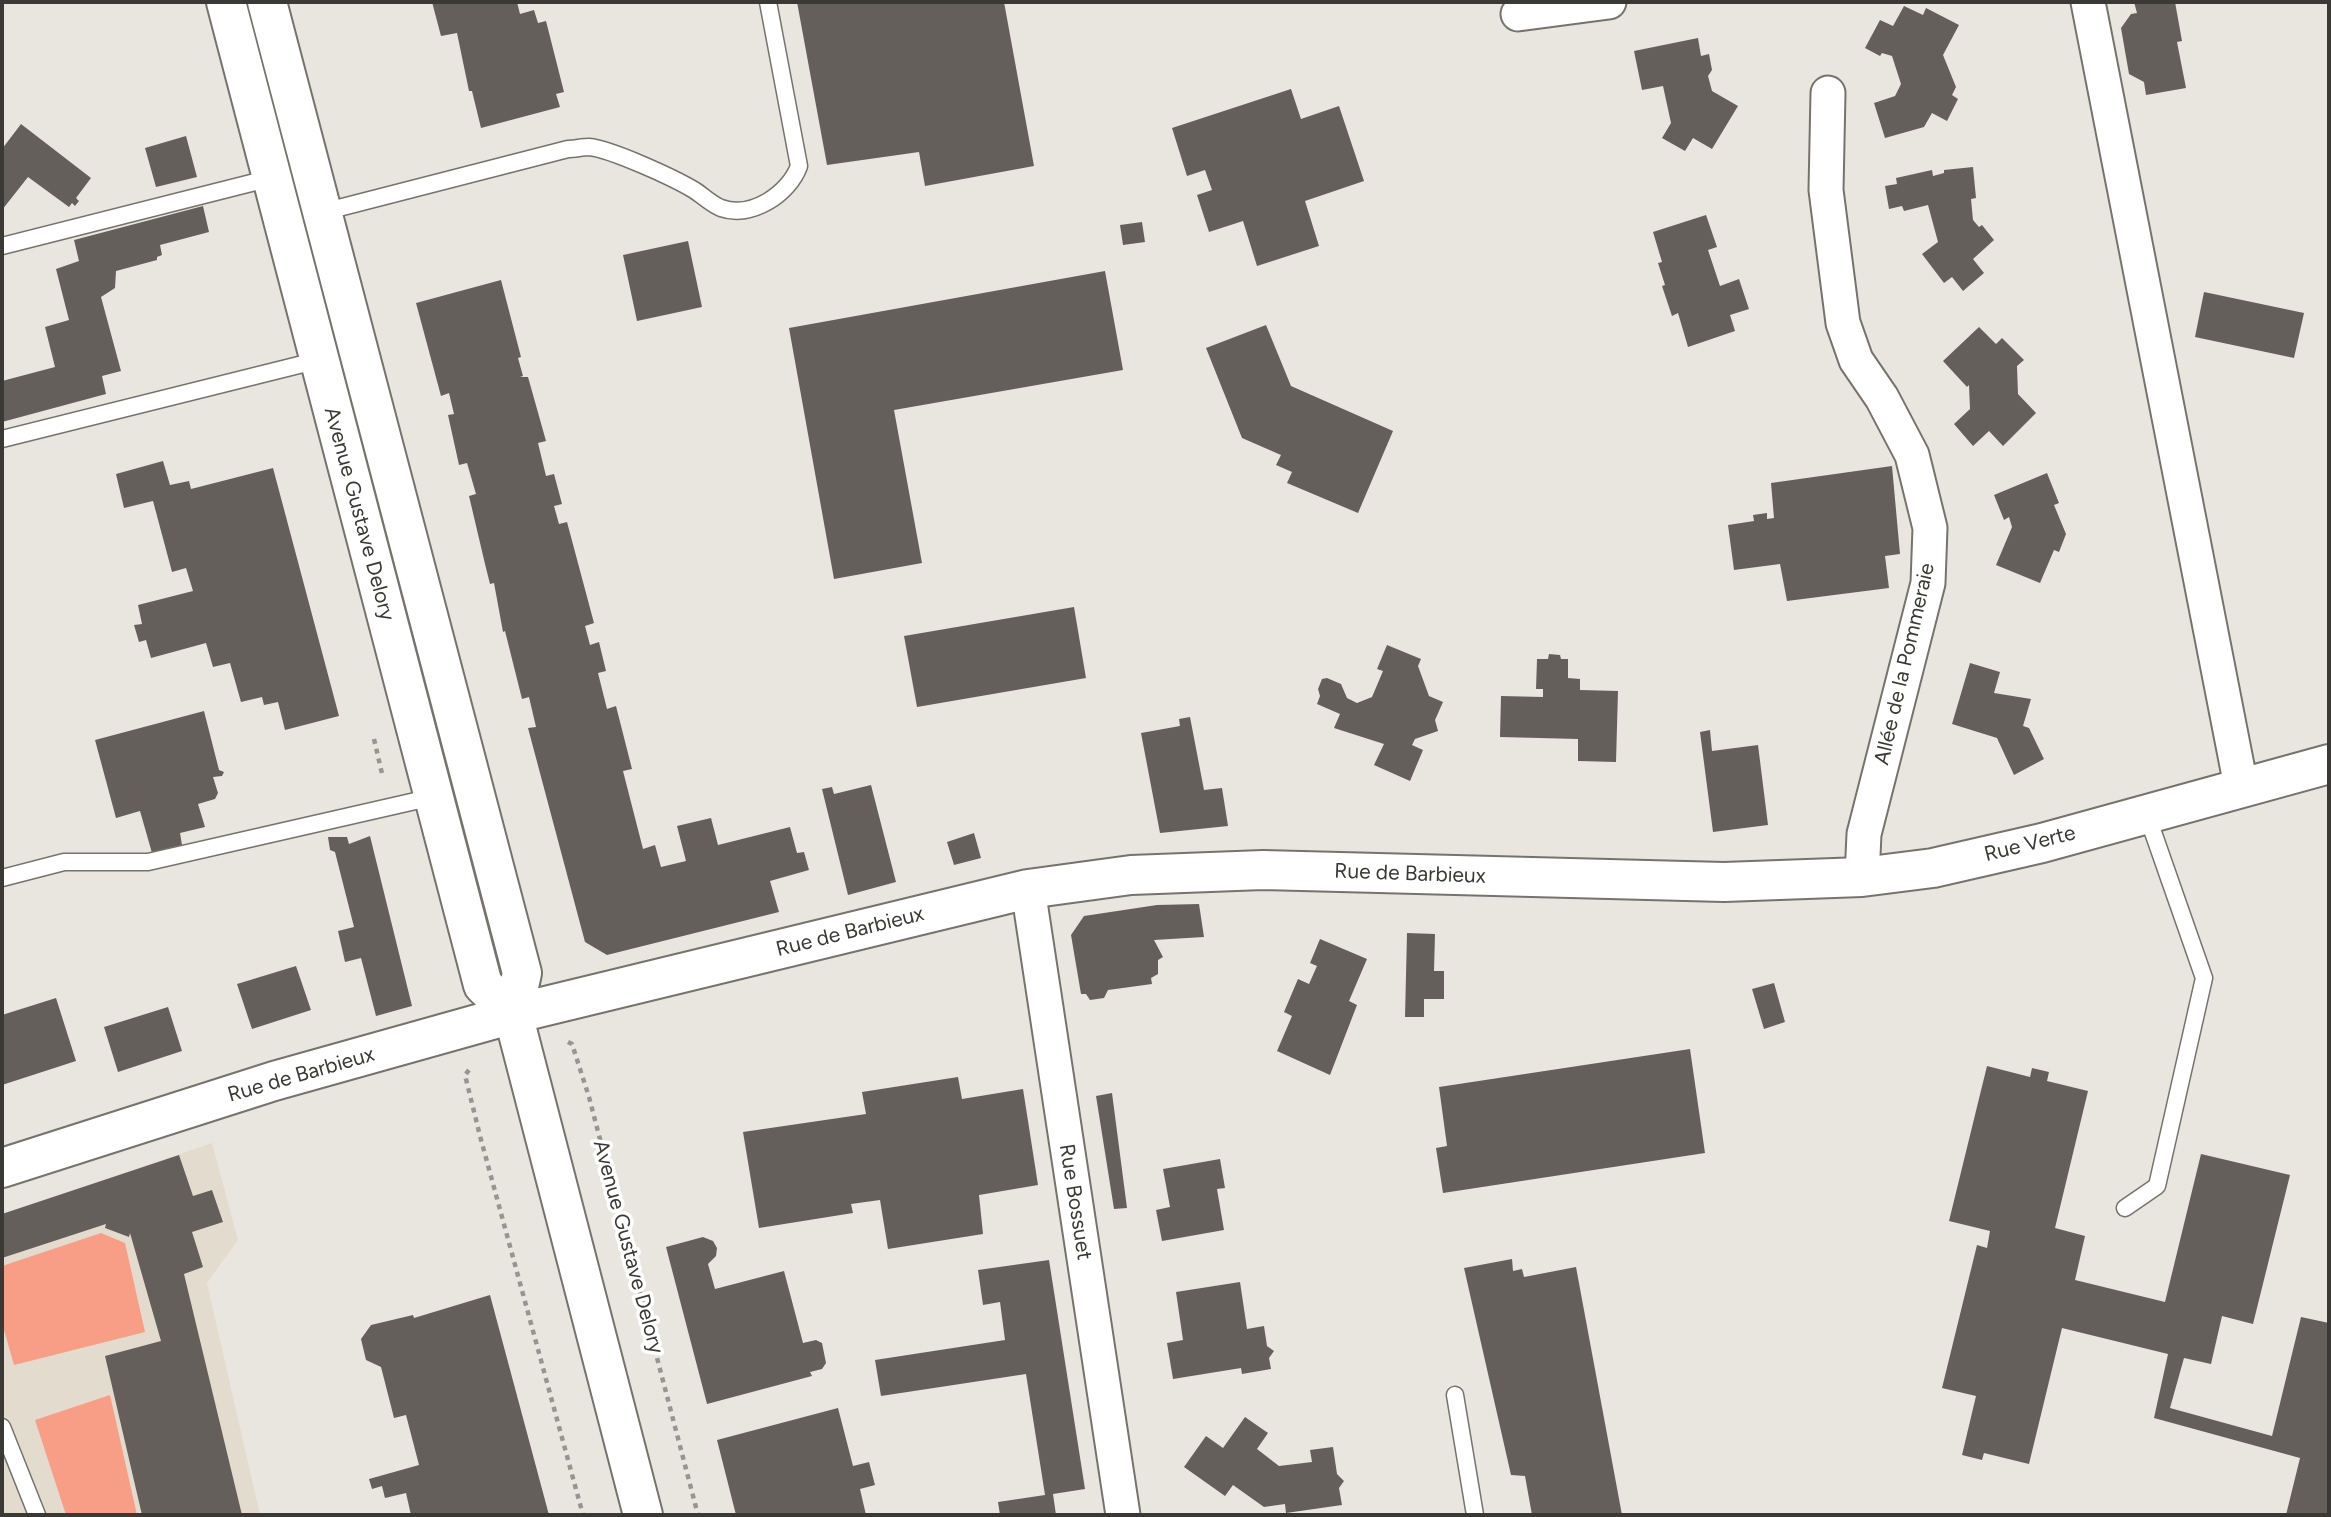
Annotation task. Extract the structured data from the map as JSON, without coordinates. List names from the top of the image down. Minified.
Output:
{"streets":{"main road":["Avenue Gustave Delory","Rue Verte","Rue de Barbieux"],"street":["Allée de la Pommeraie","Rue Bossuet"]},"crossings":[["Avenue Gustave Delory","Rue de Barbieux"],["Allée de la Pommeraie","Rue Verte"],["Rue Verte","Rue de Barbieux"],["Rue de Barbieux","Rue Bossuet"]]}
